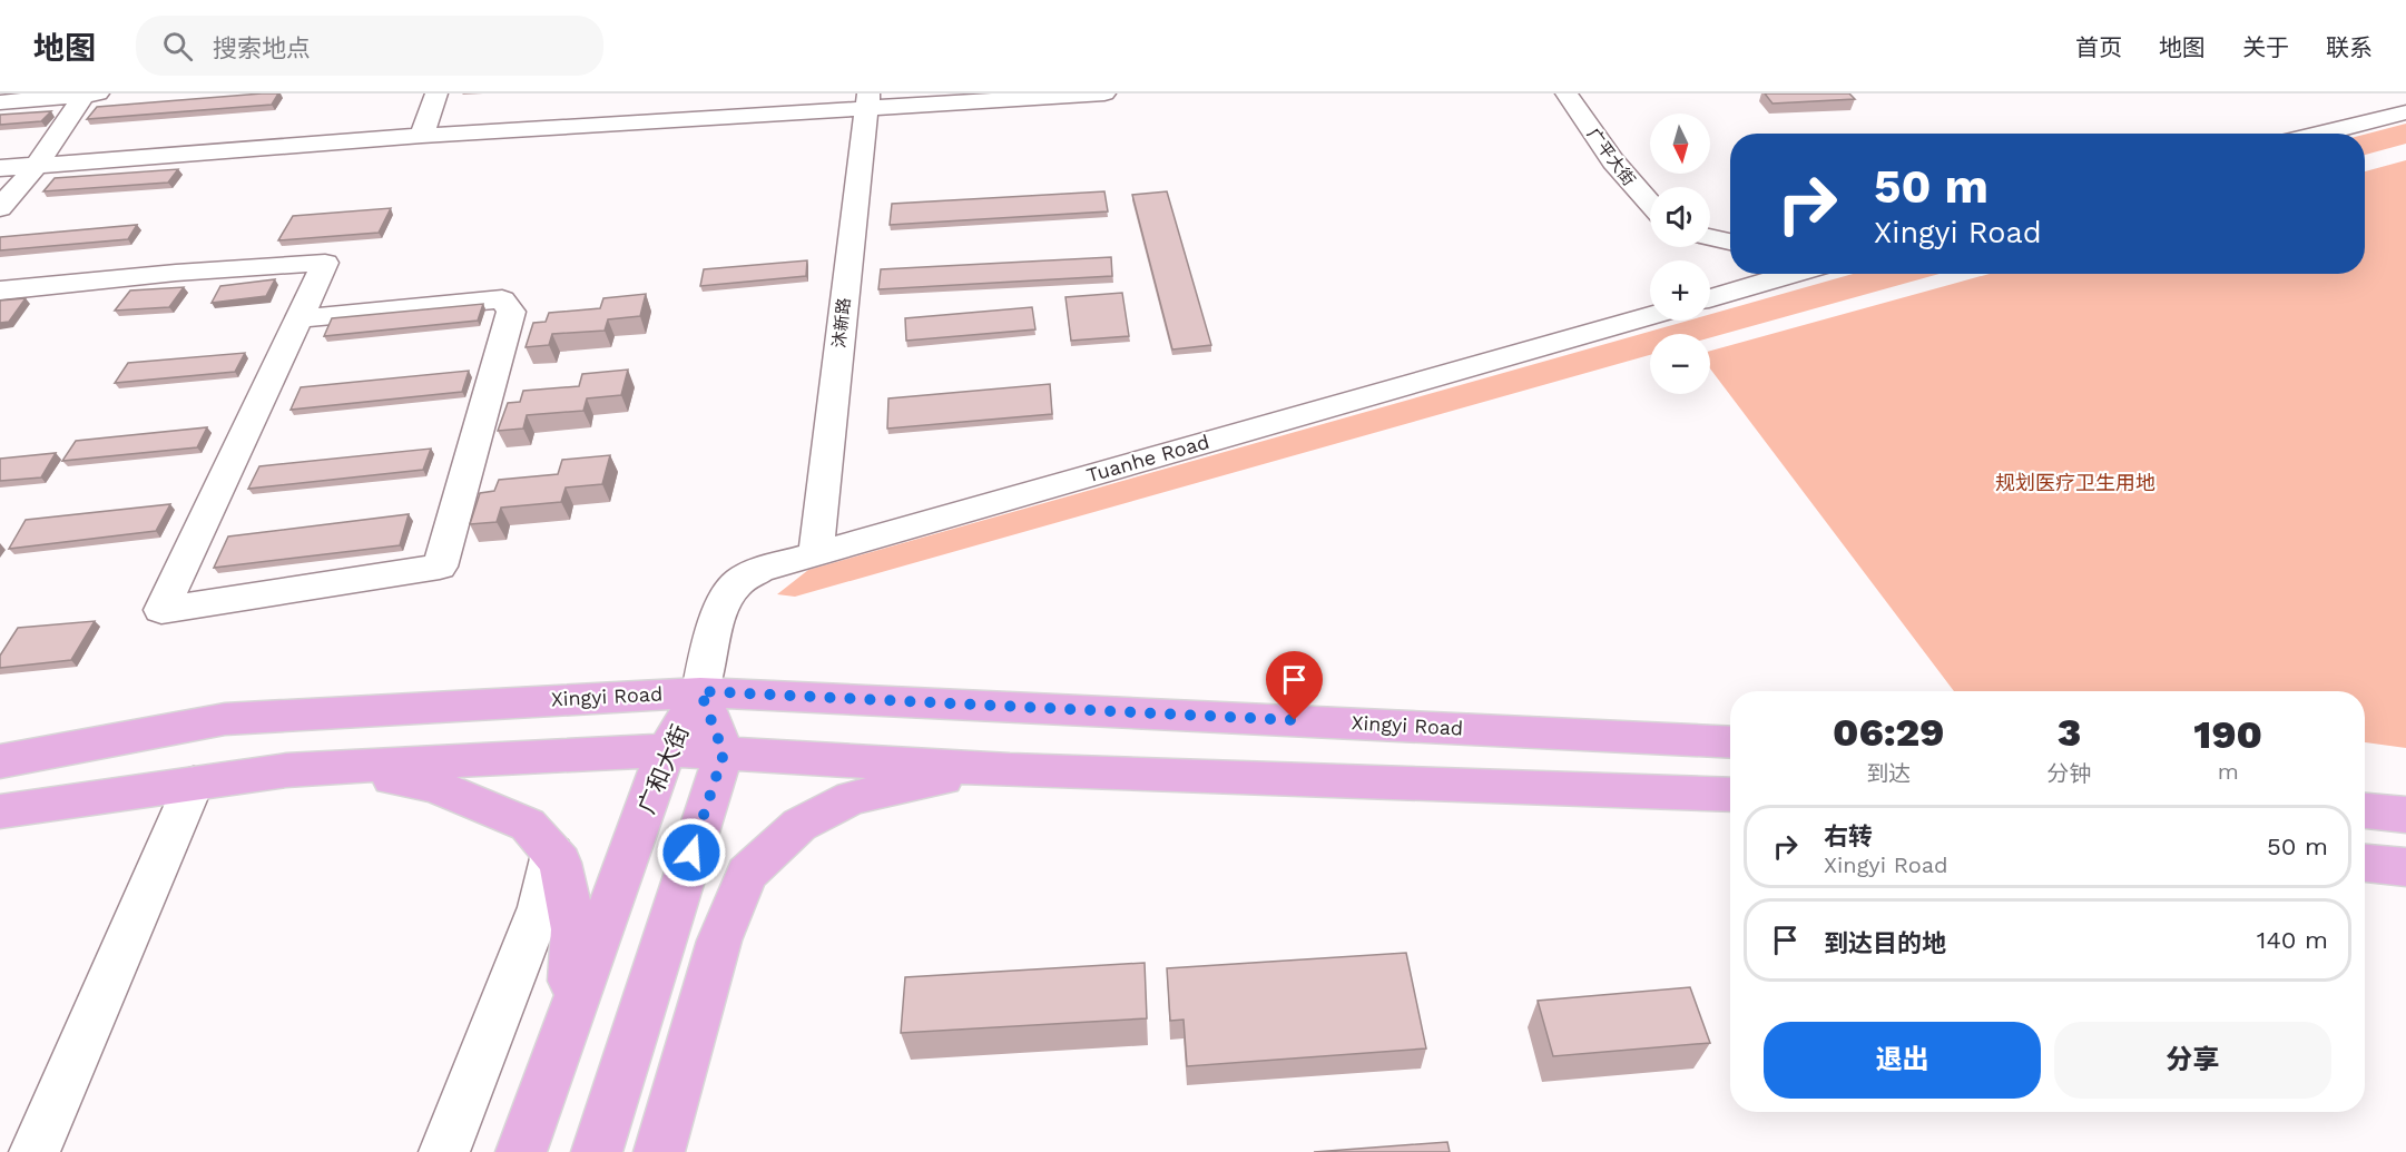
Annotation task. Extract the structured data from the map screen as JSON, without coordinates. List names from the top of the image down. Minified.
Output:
{"streets":{"main road":["Xingyi Road","广和大街"],"street":["广平大街","沐新路","Tuanhe Road"]},"crossings":[["沐新路","Tuanhe Road"],["Tuanhe Road","Xingyi Road"],["Tuanhe Road","广和大街"],["Xingyi Road","广和大街"]],"parks":["规划医疗卫生用地"],"north":"bottom","page":{"header":"地图","search":"搜索地点","nav":["首页","地图","关于","联系"],"map_buttons":["+","−"],"turn":["50 m","Xingyi Road"],"eta":["06:29","到达","3","分钟","190","m"],"list":[{"name":"右转","note":"Xingyi Road","value":"50 m"},{"name":"到达目的地","value":"140 m"}],"buttons":["退出","分享"]}}
